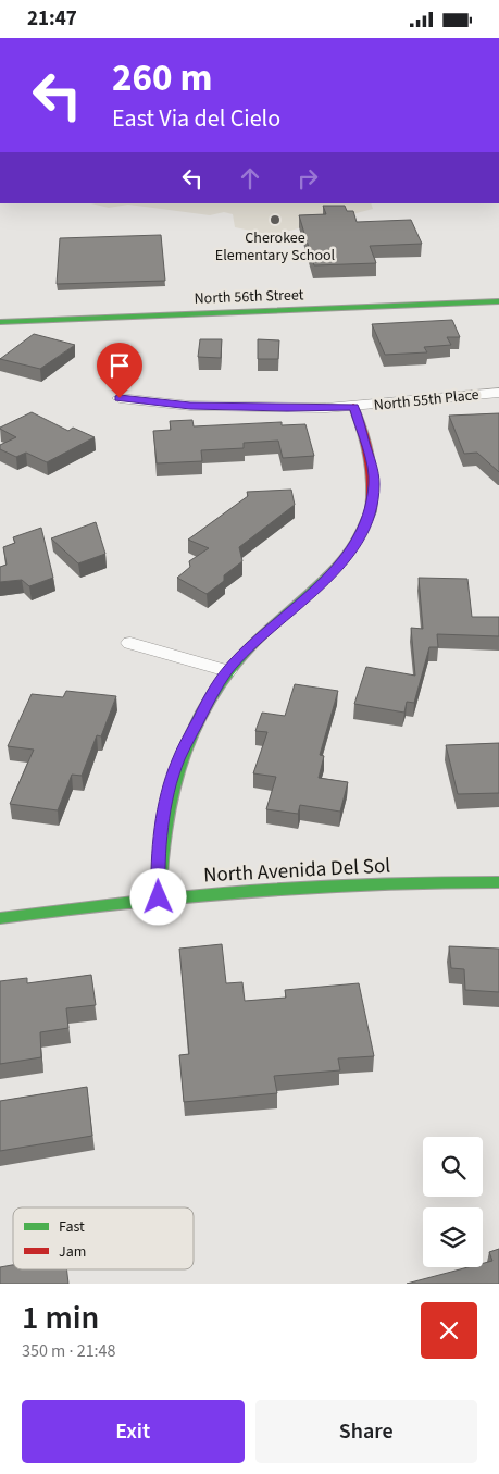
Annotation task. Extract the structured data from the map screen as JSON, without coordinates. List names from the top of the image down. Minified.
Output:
{"streets":{"street":["North 56th Street","North 55th Place","North Avenida Del Sol"]},"places":["Cherokee Elementary School"],"legend":["Fast","Jam"],"page":{"status":"21:47","turn":["260 m","East Via del Cielo"],"heading":["1 min","350 m · 21:48"],"buttons":["Exit","Share"]}}
